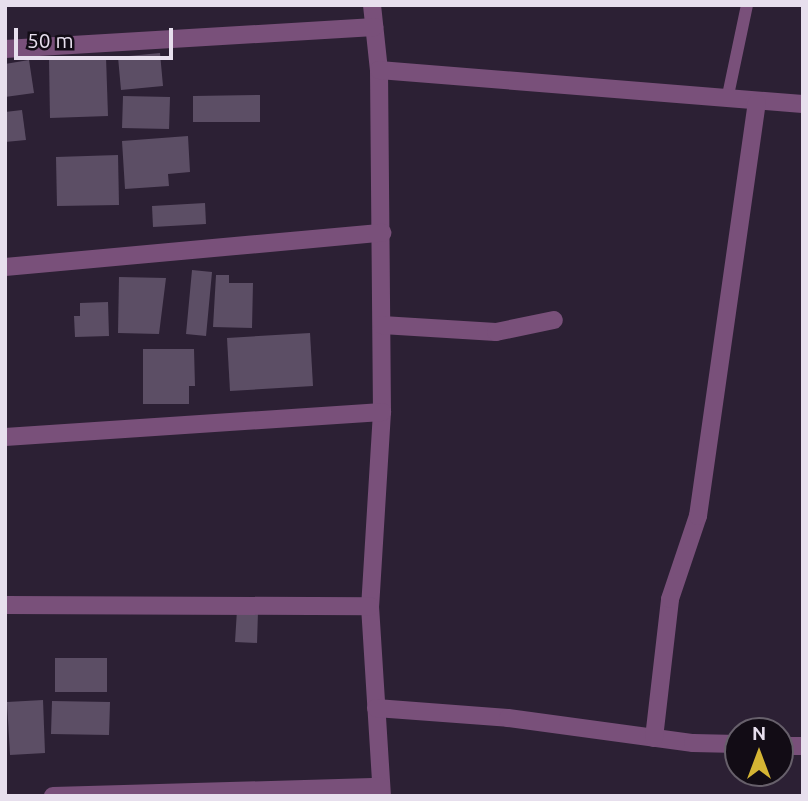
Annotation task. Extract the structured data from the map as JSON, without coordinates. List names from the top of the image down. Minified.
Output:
{"scale_bar":"50 m","north":"top"}
